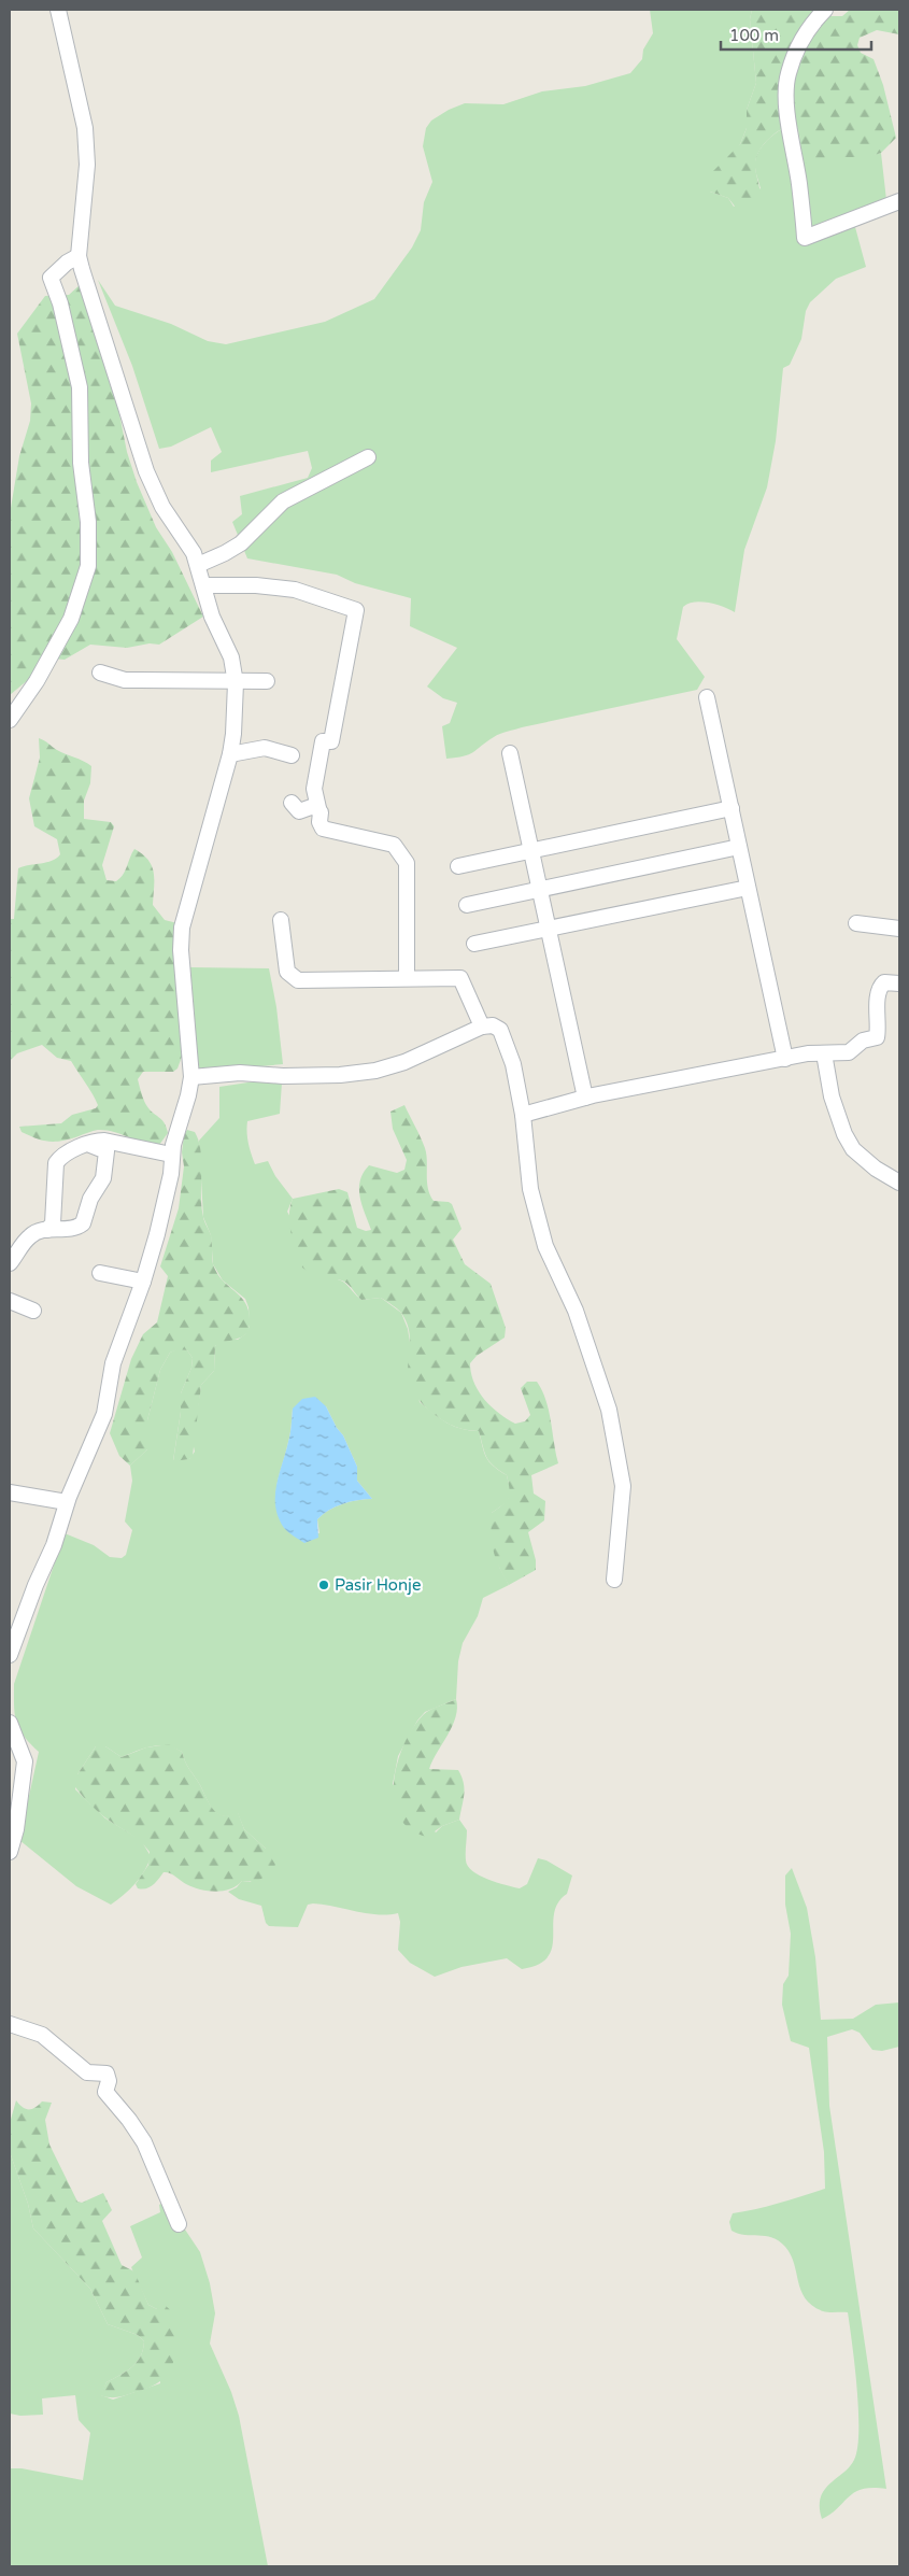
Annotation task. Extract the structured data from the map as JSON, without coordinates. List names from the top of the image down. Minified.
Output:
{"places":["Pasir Honje"],"scale_bar":"100 m"}
